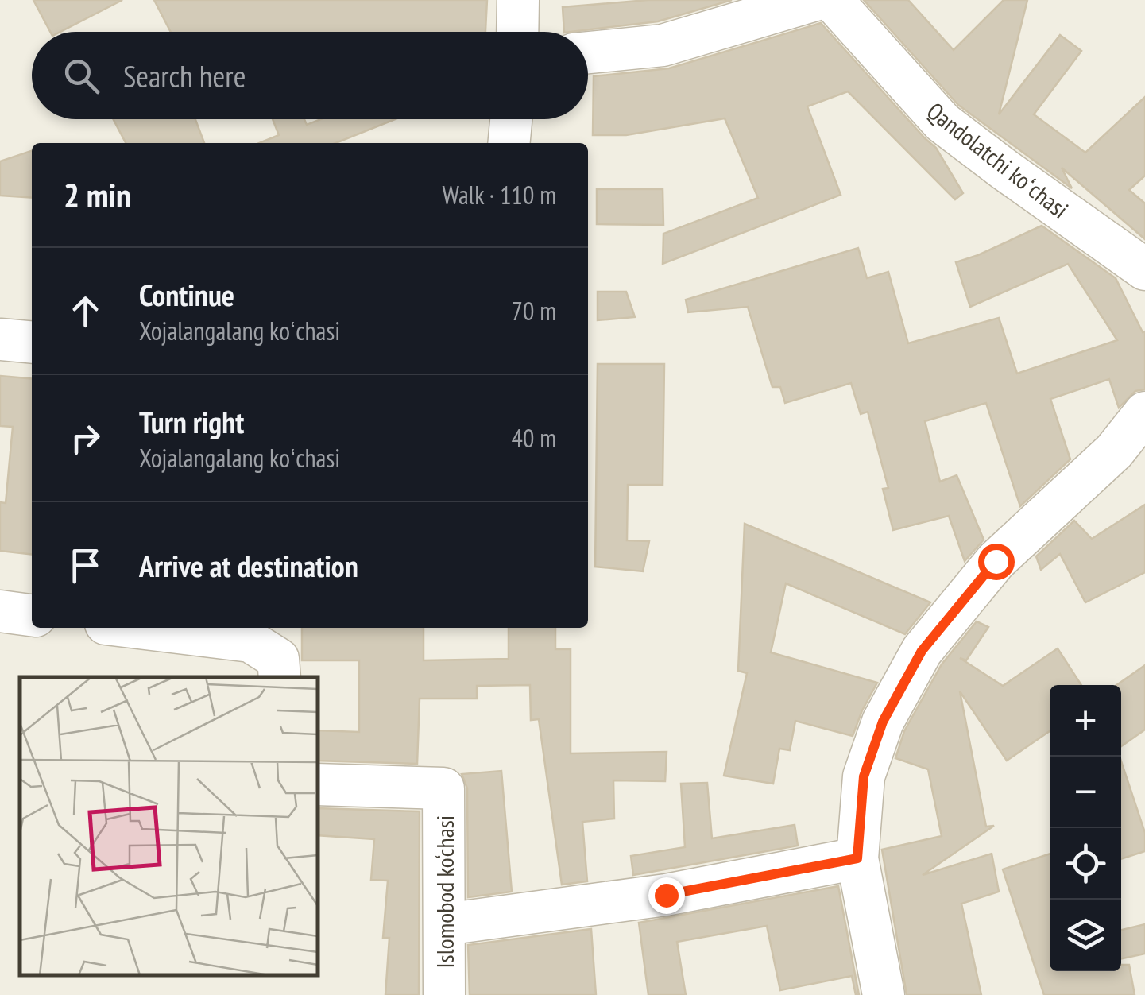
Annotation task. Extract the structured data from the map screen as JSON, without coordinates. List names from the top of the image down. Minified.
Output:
{"streets":{"street":["Qandolatchi koʻchasi","Islomobod ko‘chasi"]},"page":{"search":"Search here","heading":["2 min","Walk · 110 m"],"list":[["Continue","Xojalangalang koʻchasi","70 m"],["Turn right","Xojalangalang koʻchasi","40 m"],"Arrive at destination"],"map_buttons":["+","−"]}}
